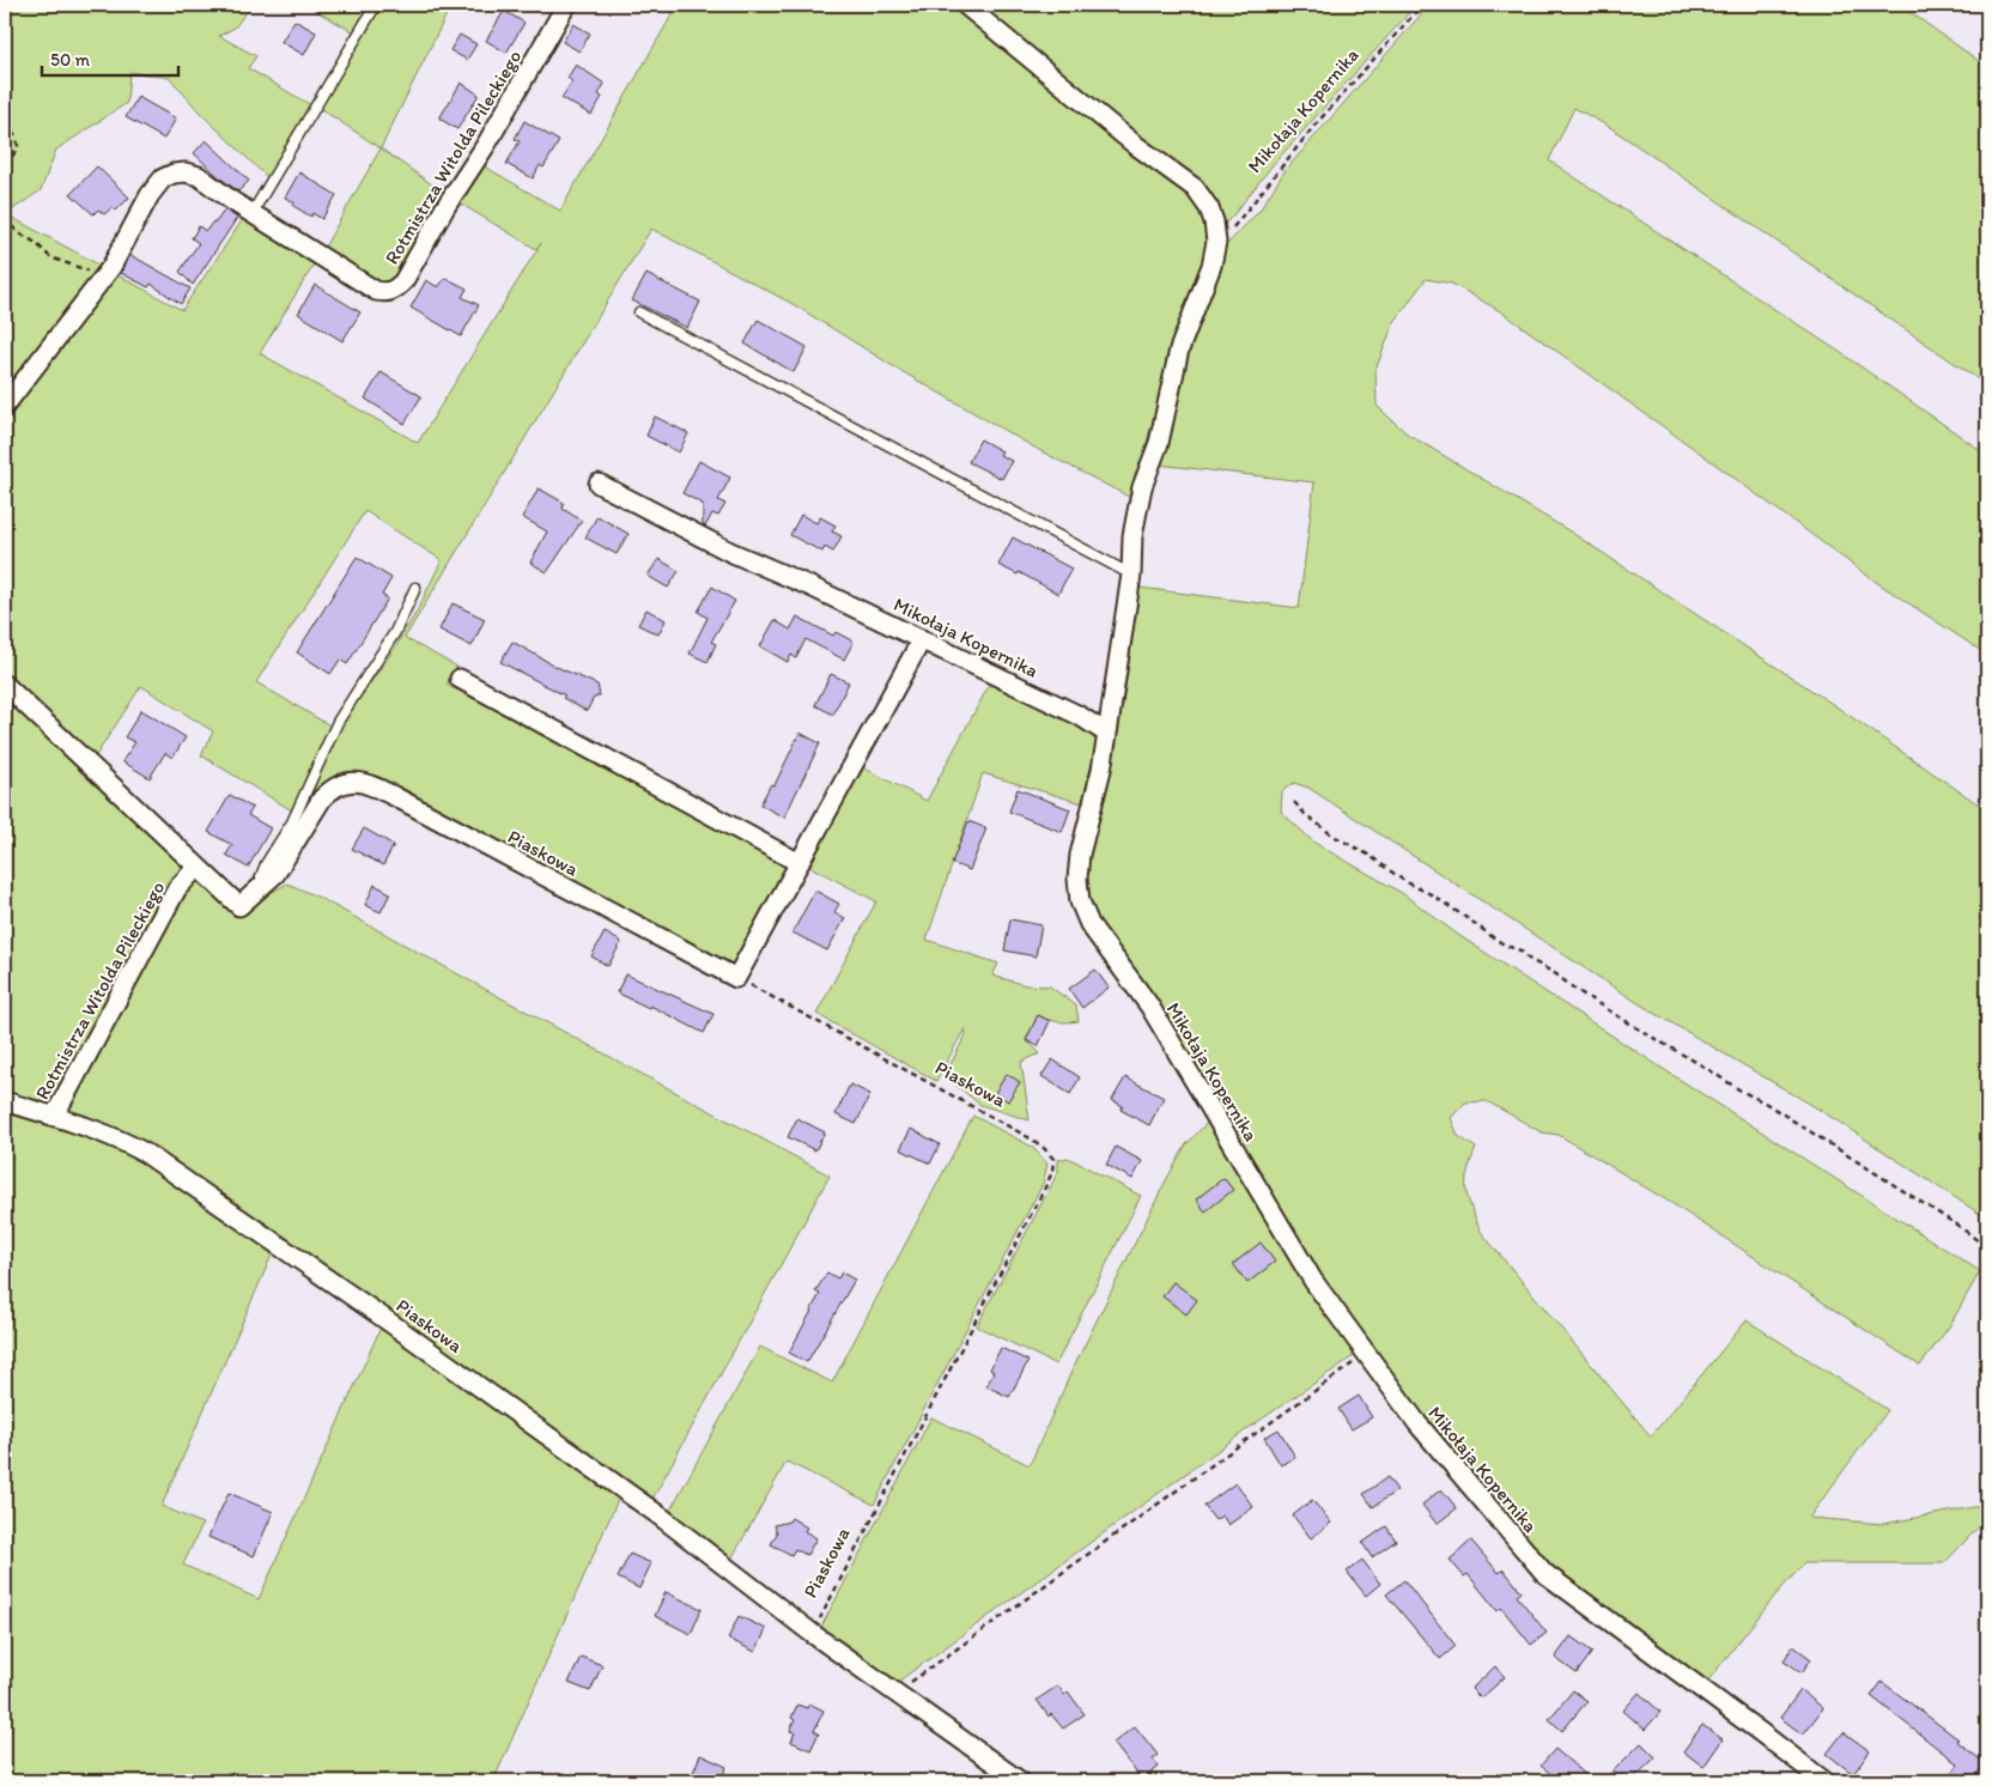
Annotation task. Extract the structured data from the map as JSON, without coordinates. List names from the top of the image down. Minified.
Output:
{"streets":{"street":["Mikołaja Kopernika","Rotmistrza Witolda Pileckiego","Piaskowa"]},"crossings":[["Rotmistrza Witolda Pileckiego","Piaskowa"]],"scale_bar":"50 m"}
